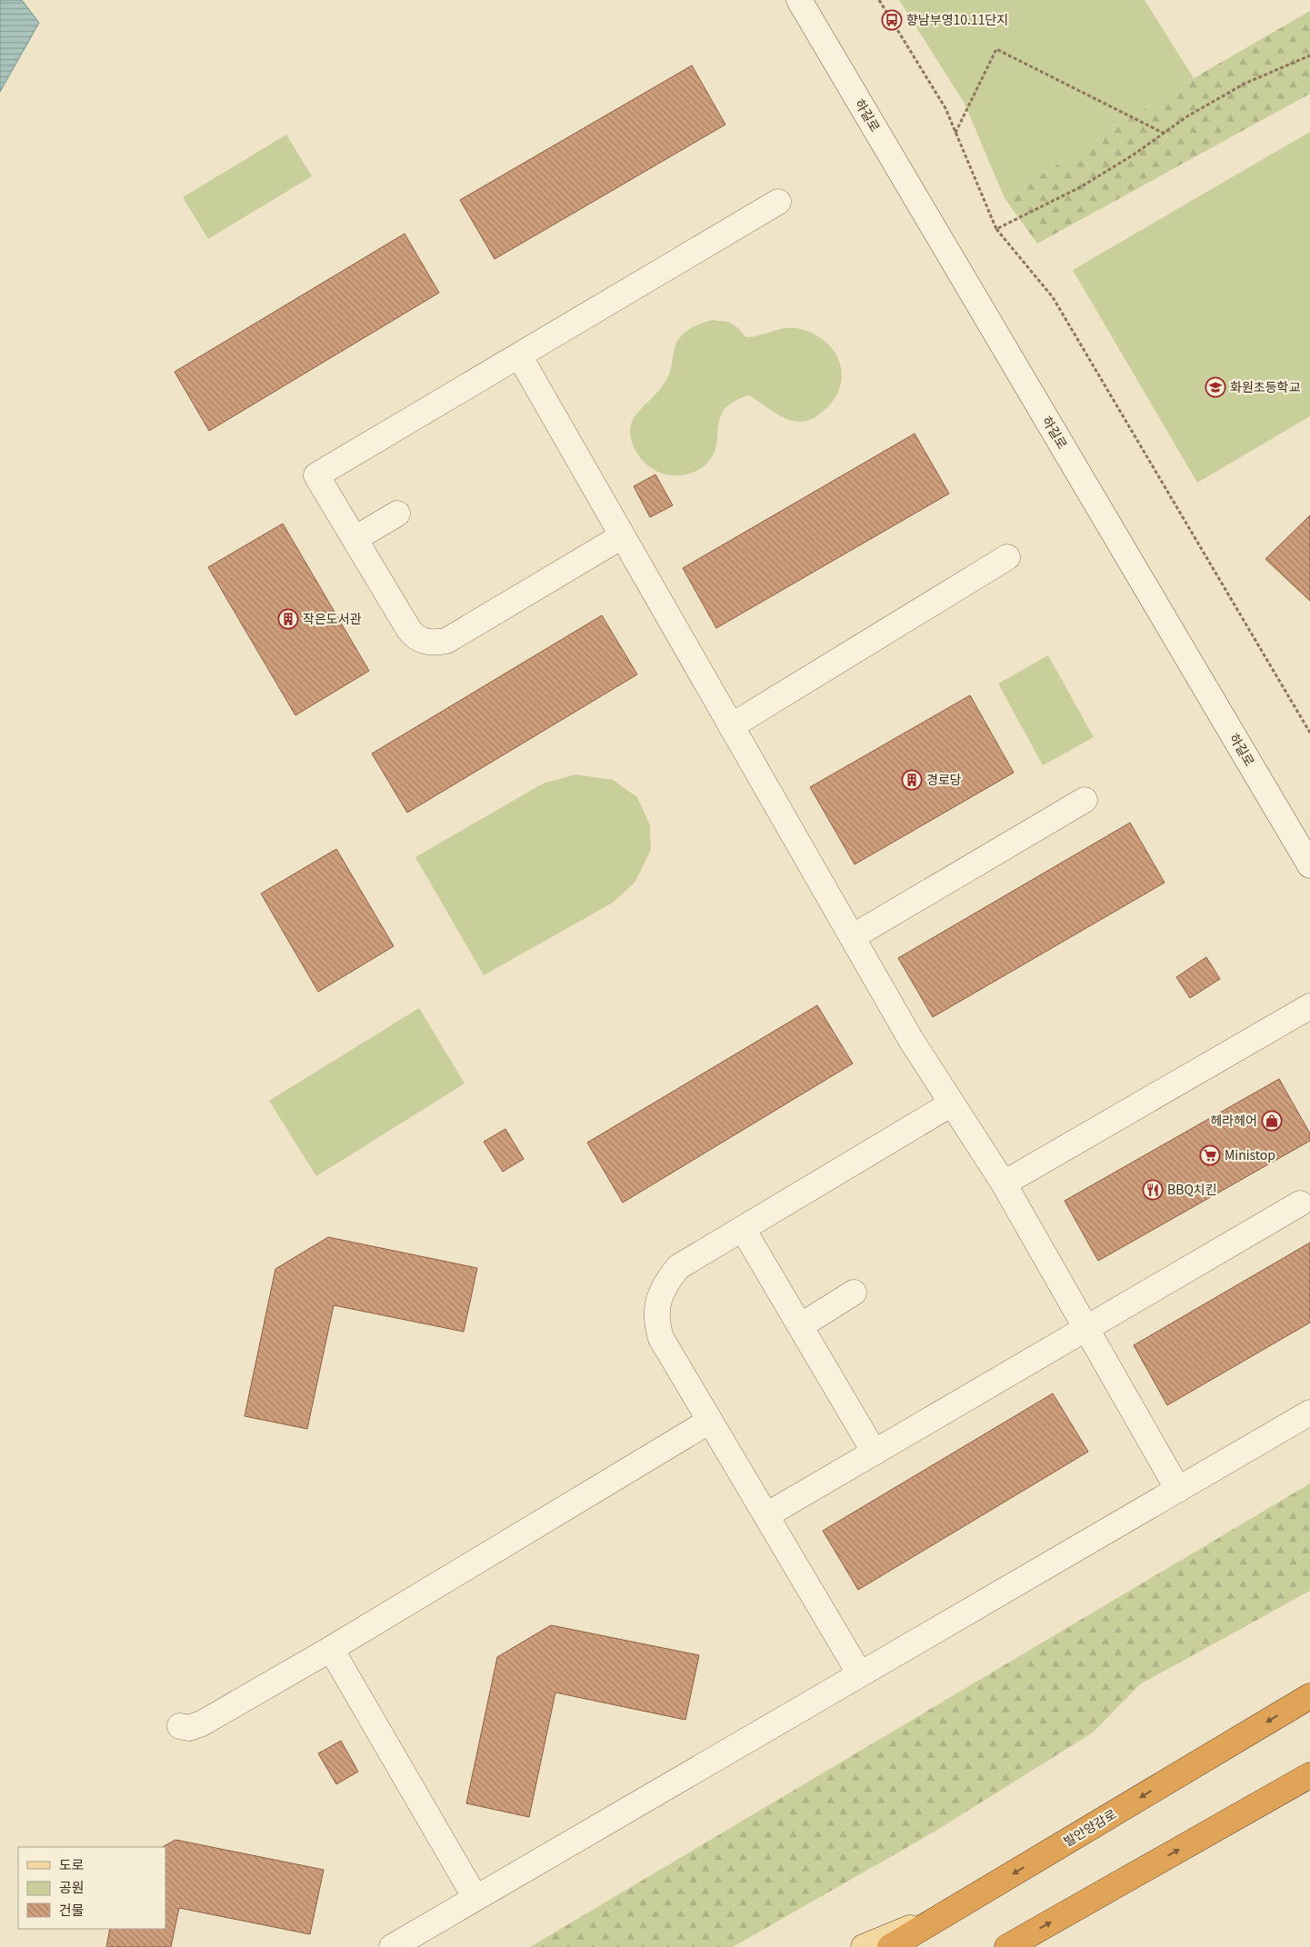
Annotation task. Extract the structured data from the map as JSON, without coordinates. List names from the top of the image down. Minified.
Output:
{"streets":{"highway":["발안양감로"],"street":["하길로"]},"places":{"bus stop":["향남부영10.11단지"],"school or university":["화원초등학교"],"building":["작은도서관","경로당"],"shop":["헤라헤어"],"supermarket":["Ministop"],"restaurant":["BBQ치킨"]},"legend":["도로","공원","건물"]}
